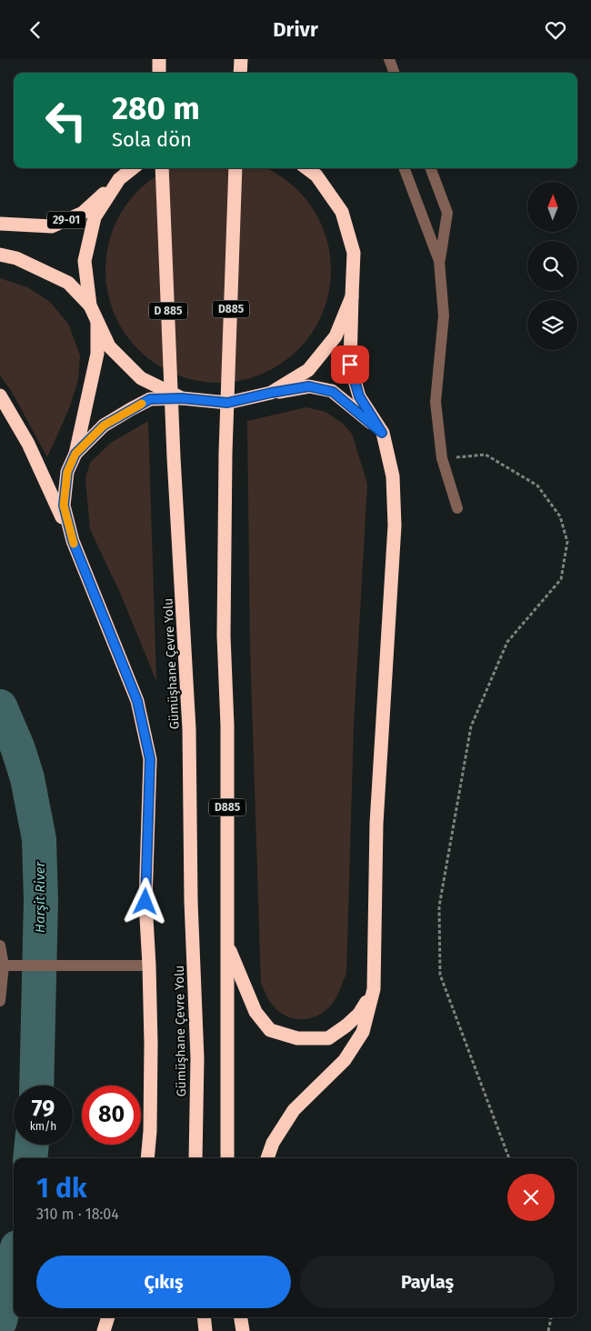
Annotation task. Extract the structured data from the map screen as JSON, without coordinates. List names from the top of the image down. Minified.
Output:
{"streets":{"highway":["29-01","D885","D 885","Gümüşhane Çevre Yolu"]},"water":["Harşit River"],"north":"top","page":{"header":"Drivr","turn":["280 m","Sola dön"],"speed":"79 km/h","limit":"80","heading":["1 dk","310 m · 18:04"],"buttons":["Çıkış","Paylaş"]}}
